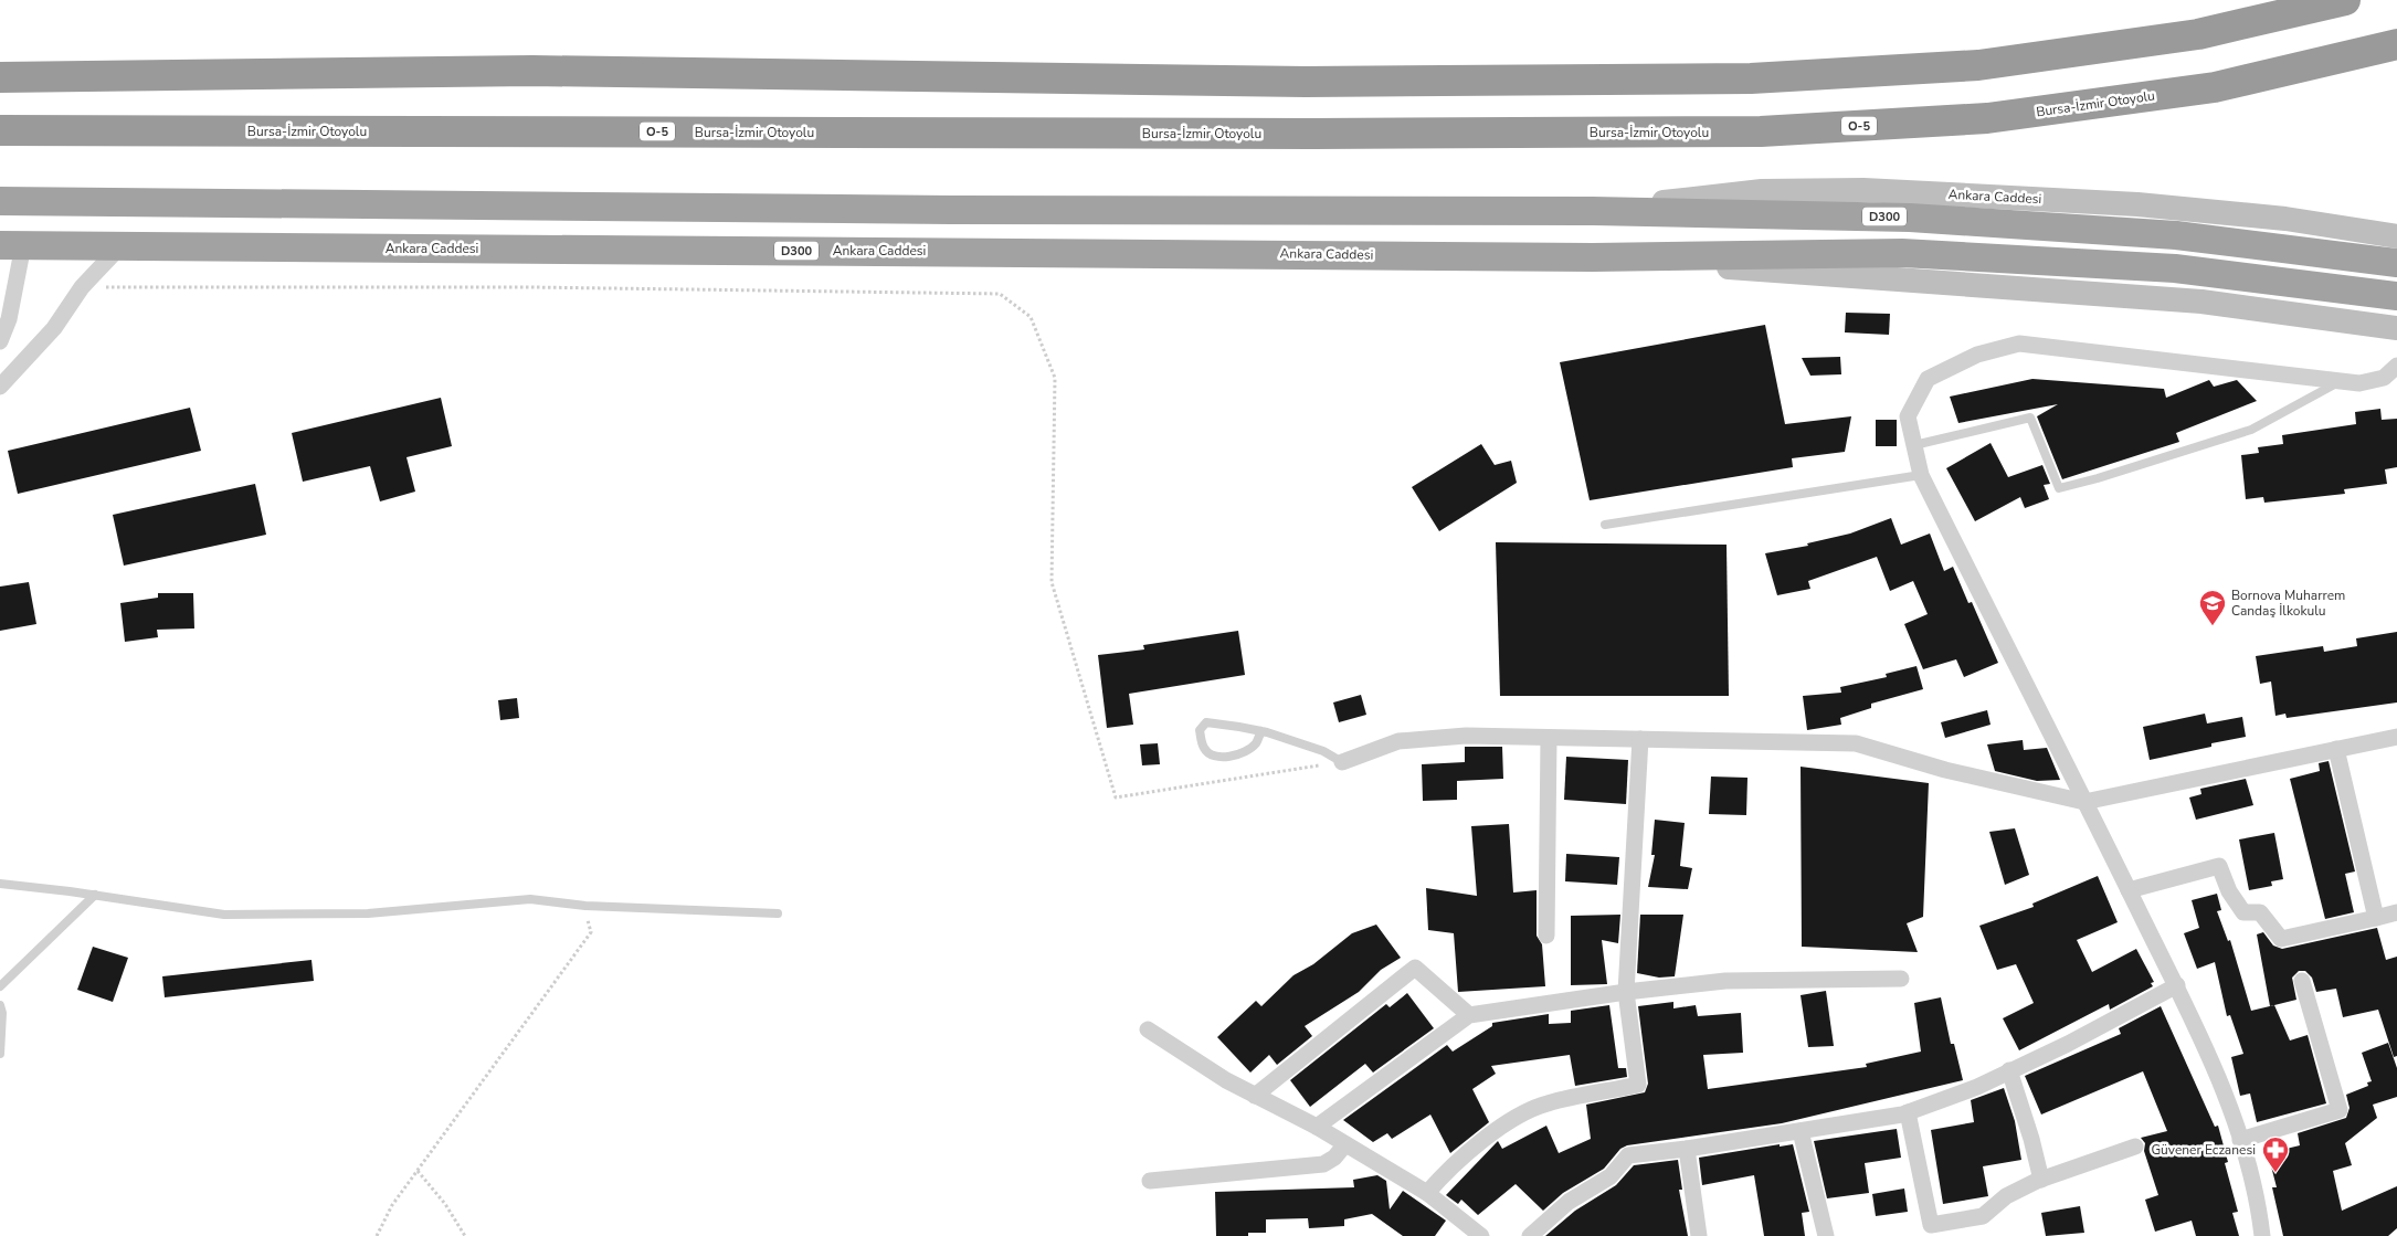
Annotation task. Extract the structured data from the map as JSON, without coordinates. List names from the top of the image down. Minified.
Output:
{"streets":{"highway":["Bursa-İzmir Otoyolu","O-5","Ankara Caddesi","D300"]},"places":{"school or university":["Bornova Muharrem Candaş İlkokulu"],"pharmacy":["Güvener Eczanesi"]}}
